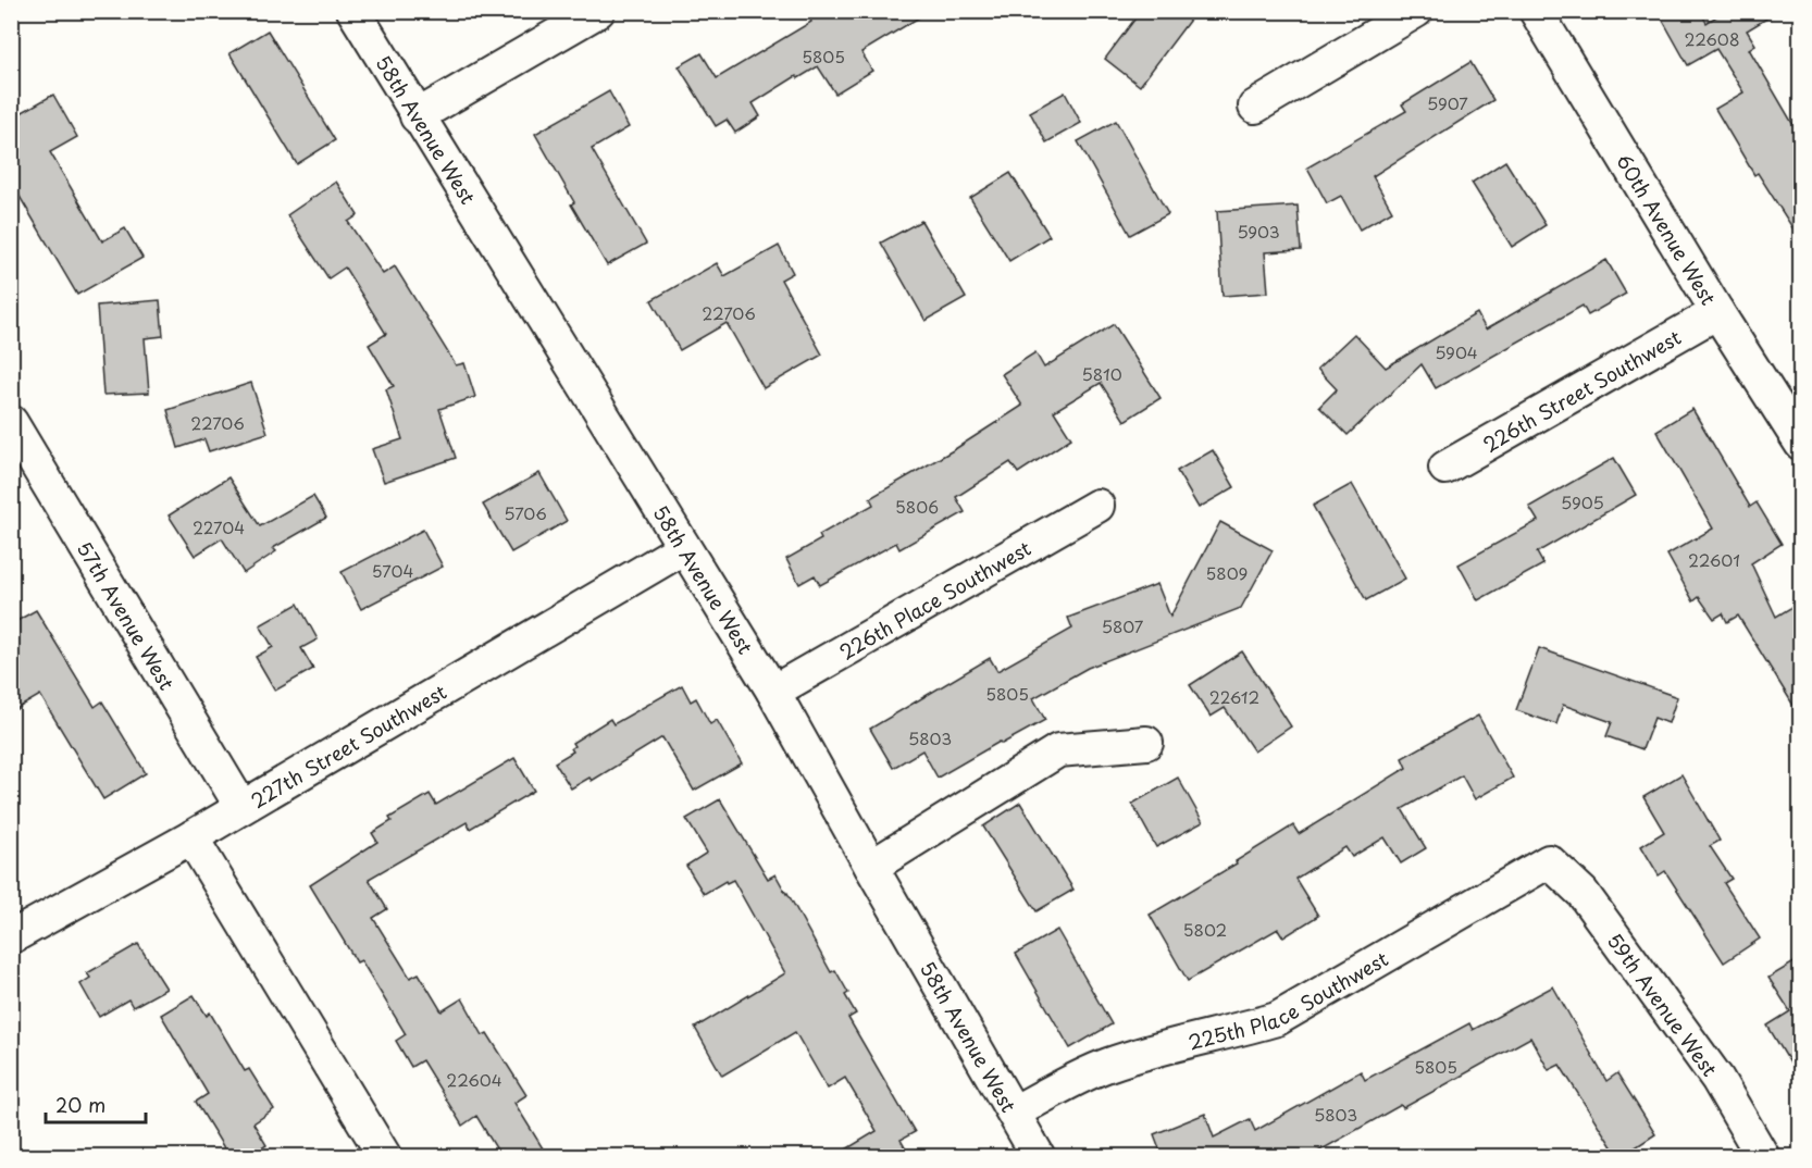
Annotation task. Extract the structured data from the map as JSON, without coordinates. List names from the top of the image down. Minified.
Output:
{"streets":{"street":["58th Avenue West","60th Avenue West","226th Street Southwest","226th Place Southwest","57th Avenue West","227th Street Southwest","225th Place Southwest","59th Avenue West"]},"crossings":[["58th Avenue West","226th Place Southwest"],["58th Avenue West","227th Street Southwest"],["58th Avenue West","225th Place Southwest"],["60th Avenue West","226th Street Southwest"],["57th Avenue West","227th Street Southwest"],["225th Place Southwest","59th Avenue West"]],"house_numbers":["22608","5805","5907","5903","22706","5904","5810","22706","5905","5806","5706","22704","22601","5704","5809","5807","5805","22612","5803","5802","5805","22604","5803"],"scale_bar":"20 m"}
